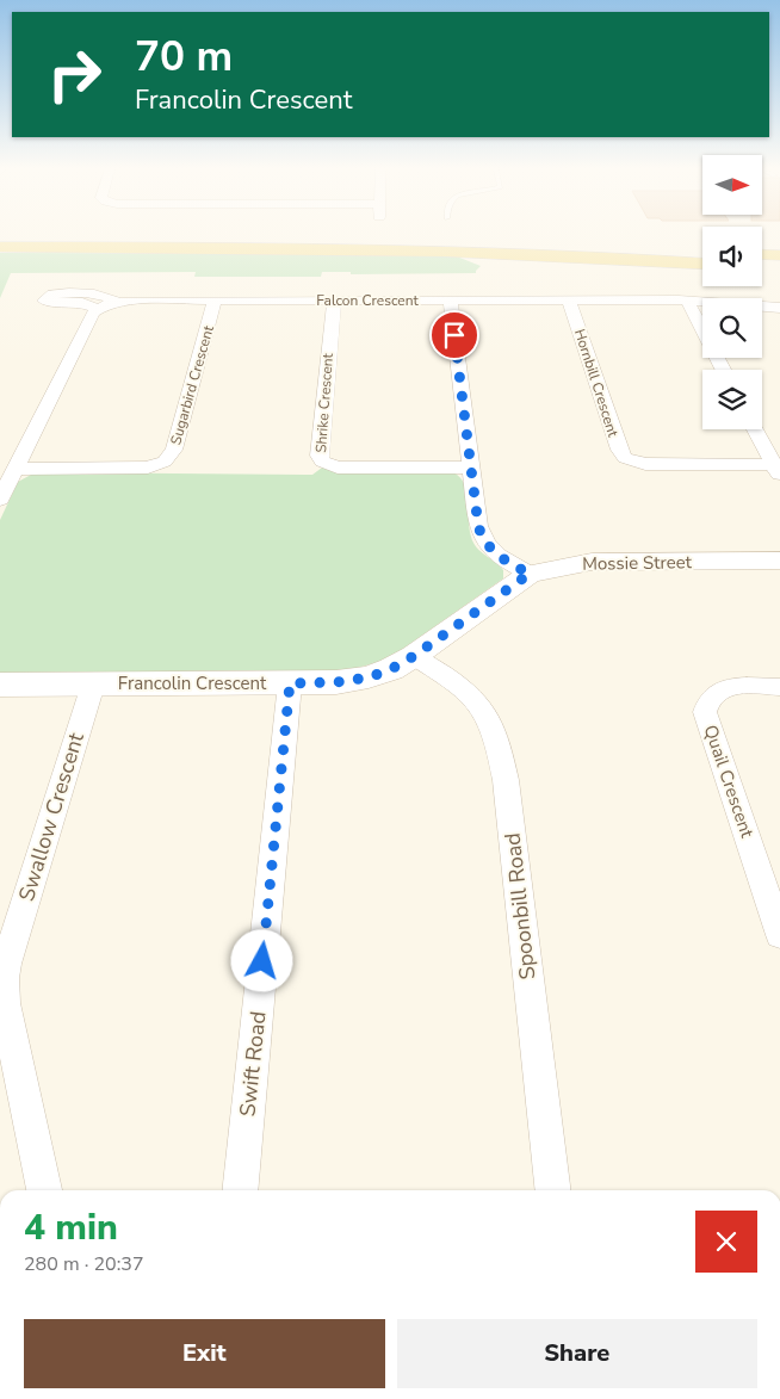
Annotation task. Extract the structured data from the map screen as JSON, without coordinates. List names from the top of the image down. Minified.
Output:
{"streets":{"street":["Falcon Crescent","Hornbill Crescent","Sugarbird Crescent","Shrike Crescent","Mossie Street","Francolin Crescent","Quail Crescent","Swallow Crescent","Spoonbill Road","Swift Road"]},"crossings":[["Falcon Crescent","Hornbill Crescent"],["Falcon Crescent","Sugarbird Crescent"],["Falcon Crescent","Shrike Crescent"],["Mossie Street","Francolin Crescent"],["Mossie Street","Spoonbill Road"],["Francolin Crescent","Swallow Crescent"],["Francolin Crescent","Spoonbill Road"],["Francolin Crescent","Swift Road"]],"north":"right","page":{"turn":["70 m","Francolin Crescent"],"heading":["4 min","280 m · 20:37"],"buttons":["Exit","Share"]}}
